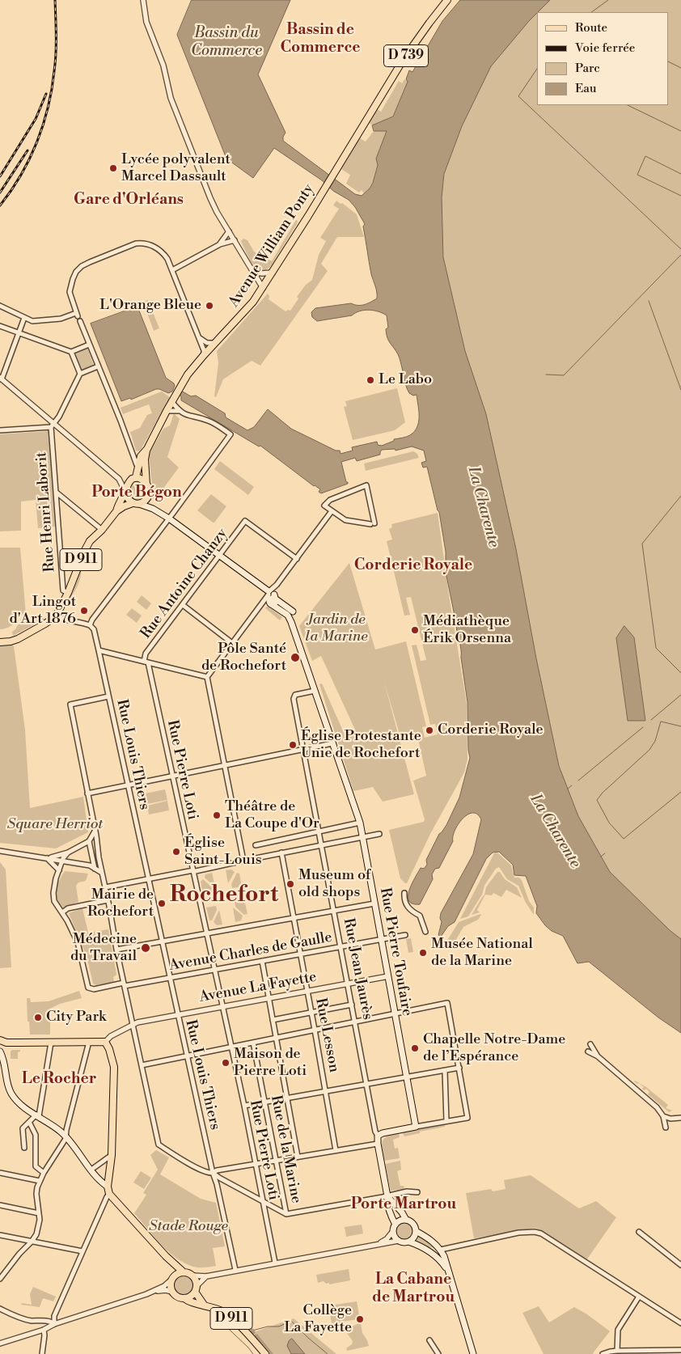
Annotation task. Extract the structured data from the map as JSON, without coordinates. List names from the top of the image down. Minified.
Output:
{"streets":{"main road":["D 739","Avenue William Ponty","D 911","Rue Pierre Toufaire","Rue Jean Jaurès"],"street":["Rue Henri Laborit","Rue Antoine Chanzy","Rue Louis Thiers","Rue Pierre Loti","Avenue Charles de Gaulle","Avenue La Fayette","Rue Lesson","Rue de la Marine"]},"crossings":[["Rue Henri Laborit","D 911"],["Rue Antoine Chanzy","Rue Pierre Loti"],["Rue Louis Thiers","Avenue Charles de Gaulle"],["Rue Louis Thiers","Avenue La Fayette"],["Rue Pierre Loti","Avenue Charles de Gaulle"],["Rue Pierre Loti","Avenue La Fayette"],["Avenue Charles de Gaulle","Rue Pierre Toufaire"],["Avenue Charles de Gaulle","Rue Jean Jaurès"],["Avenue Charles de Gaulle","Rue Lesson"],["Rue Pierre Toufaire","Rue Jean Jaurès"],["Rue Pierre Toufaire","Avenue La Fayette"],["Rue Jean Jaurès","Avenue La Fayette"],["Avenue La Fayette","Rue Lesson"]],"districts":["Bassin de Commerce","Gare d'Orléans","Porte Bégon","Corderie Royale","Rochefort","Le Rocher","Porte Martrou","La Cabane de Martrou"],"water":["Bassin du Commerce","La Charente"],"parks":["Jardin de la Marine","Square Herriot","Stade Rouge"],"places":["Lycée polyvalent Marcel Dassault","L'Orange Bleue","Le Labo","Lingot d'Art 1876","Médiathèque Érik Orsenna","Pôle Santé de Rochefort","Corderie Royale","Église Protestante Unie de Rochefort","Théâtre de La Coupe d'Or","Église Saint-Louis","Museum of old shops","Mairie de Rochefort","Médecine du Travail","Musée National de la Marine","City Park","Chapelle Notre-Dame de l’Espérance","Maison de Pierre Loti","Collège La Fayette"],"legend":["Route","Voie ferrée","Parc","Eau"]}
